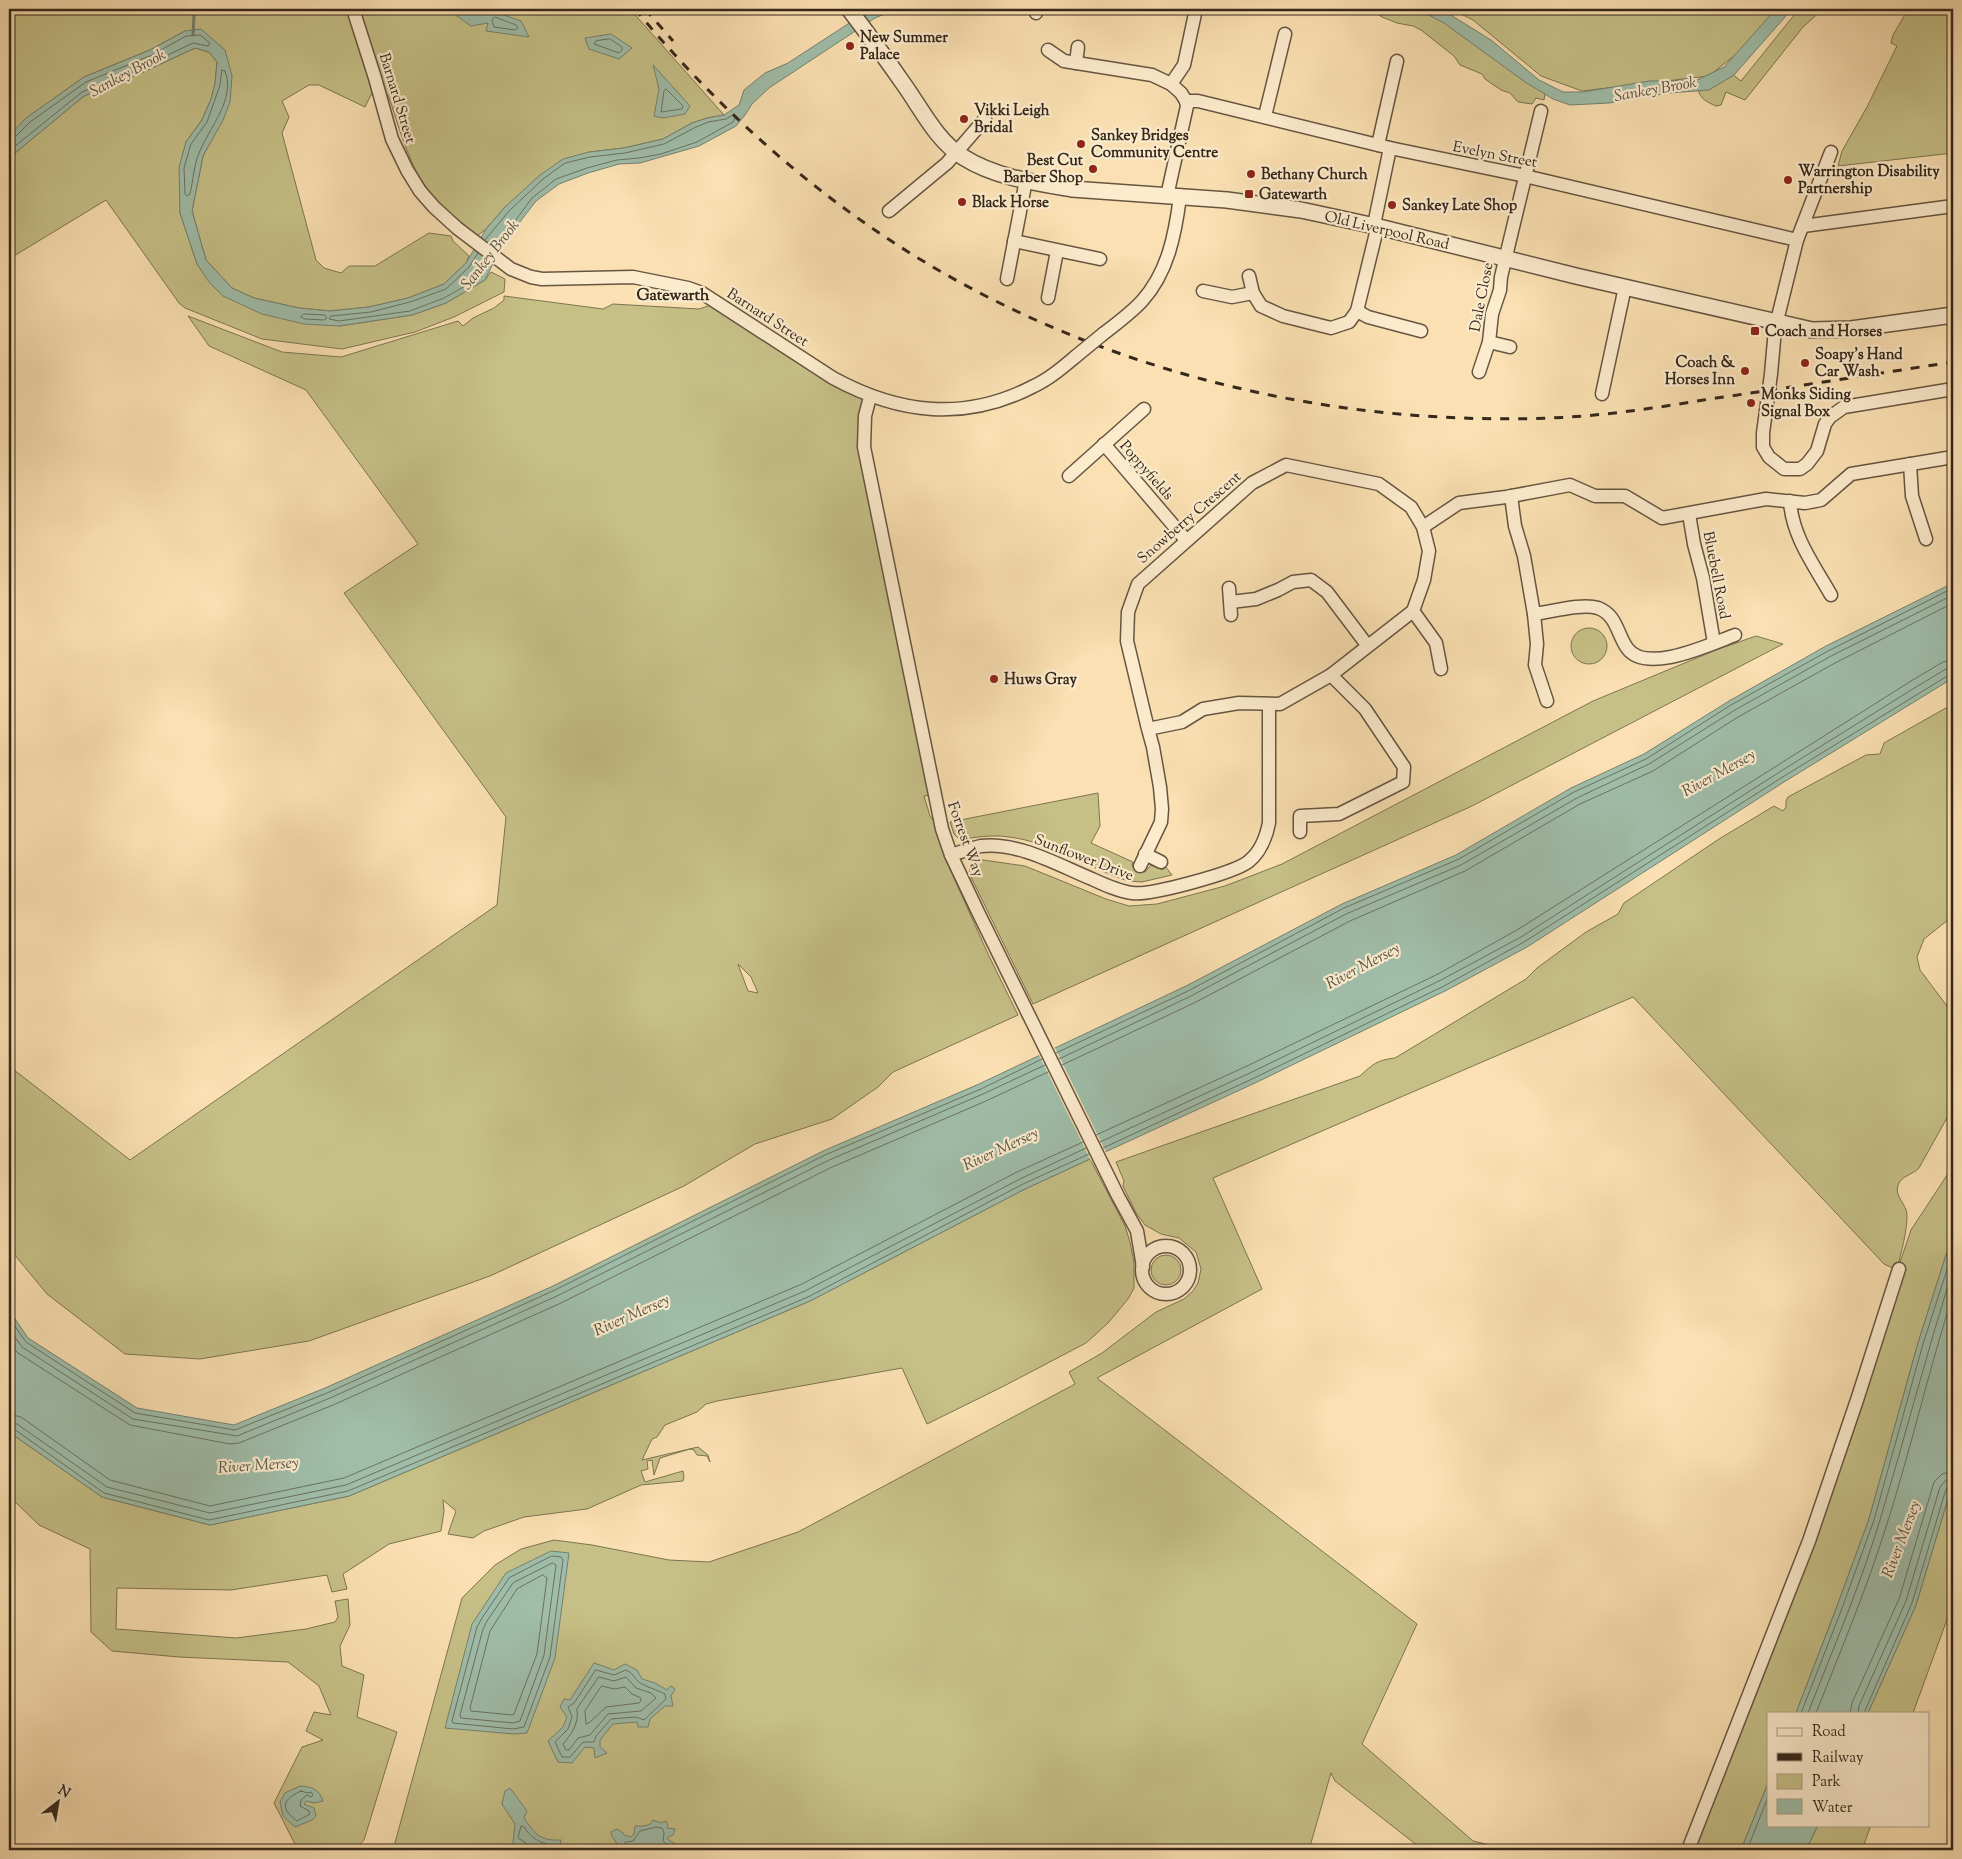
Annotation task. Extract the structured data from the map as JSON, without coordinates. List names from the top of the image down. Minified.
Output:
{"streets":{"street":["Barnard Street","Evelyn Street","Old Liverpool Road","Dale Close","Poppyfields","Snowberry Crescent","Bluebell Road","Forrest Way","Sunflower Drive"]},"crossings":[["Barnard Street","Evelyn Street"],["Barnard Street","Old Liverpool Road"],["Barnard Street","Forrest Way"],["Evelyn Street","Dale Close"],["Old Liverpool Road","Dale Close"],["Poppyfields","Snowberry Crescent"],["Forrest Way","Sunflower Drive"]],"districts":["Gatewarth"],"water":["Sankey Brook","River Mersey"],"places":{"other":["New Summer Palace","Vikki Leigh Bridal","Sankey Bridges Community Centre","Best Cut Barber Shop","Bethany Church","Warrington Disability Partnership","Black Horse","Sankey Late Shop","Soapy's Hand Car Wash","Coach & Horses Inn","Monks Siding Signal Box","Huws Gray"],"transit":["Gatewarth","Coach and Horses"]},"legend":["Road","Railway","Park","Water"],"north":"top right"}
